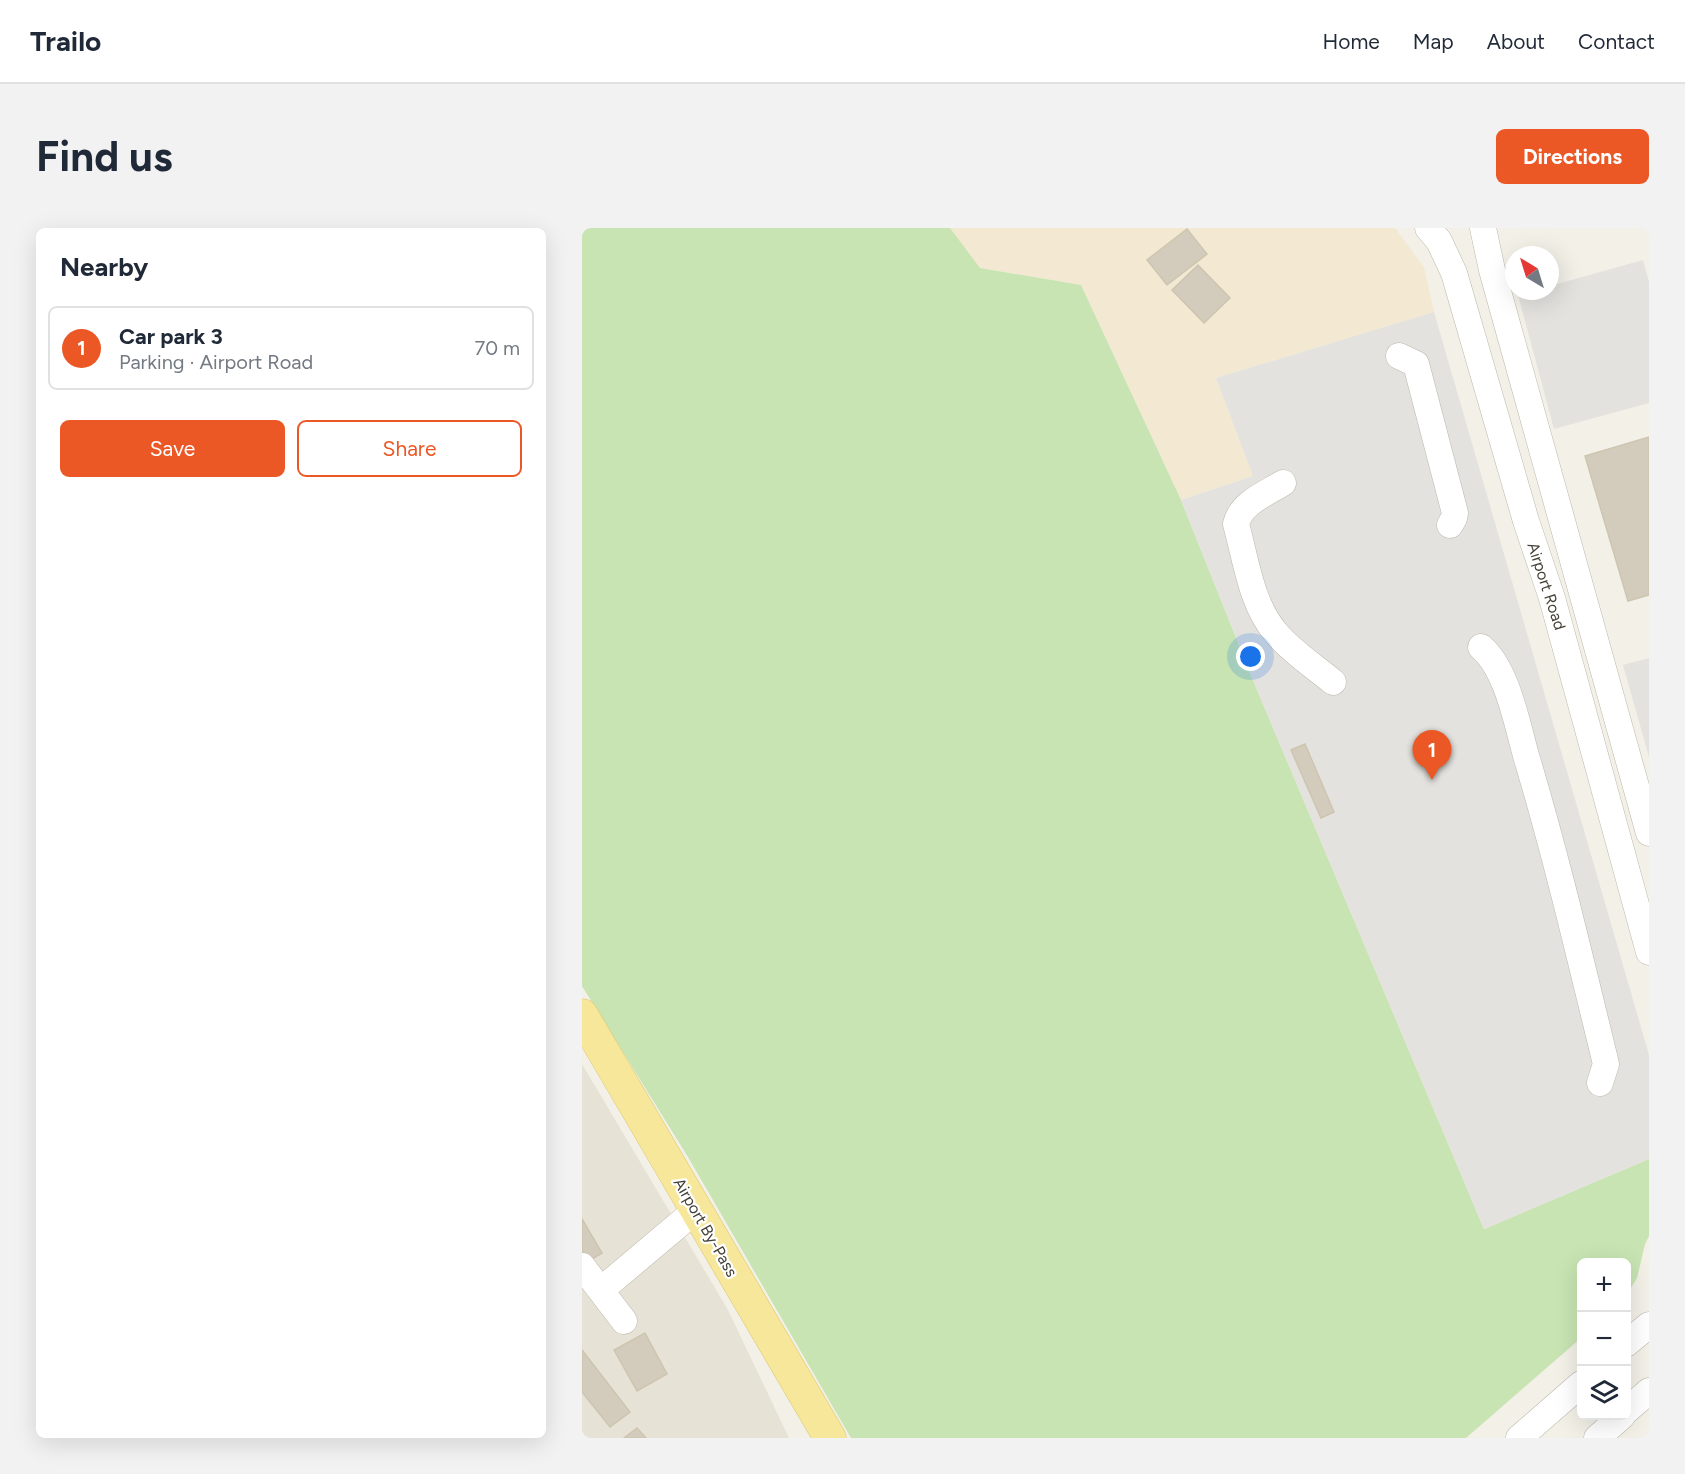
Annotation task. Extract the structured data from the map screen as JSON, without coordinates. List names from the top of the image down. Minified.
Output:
{"streets":{"main road":["Airport By-Pass"],"street":["Airport Road"]},"north":"top left","page":{"header":"Trailo","nav":["Home","Map","About","Contact"],"buttons":["Directions",["Save","Share"]],"title":"Find us","heading":"Nearby","list":[{"mark":"1","name":"Car park 3","note":"Parking · Airport Road","value":"70 m"}],"pins":"1","map_buttons":["+","−"]}}
